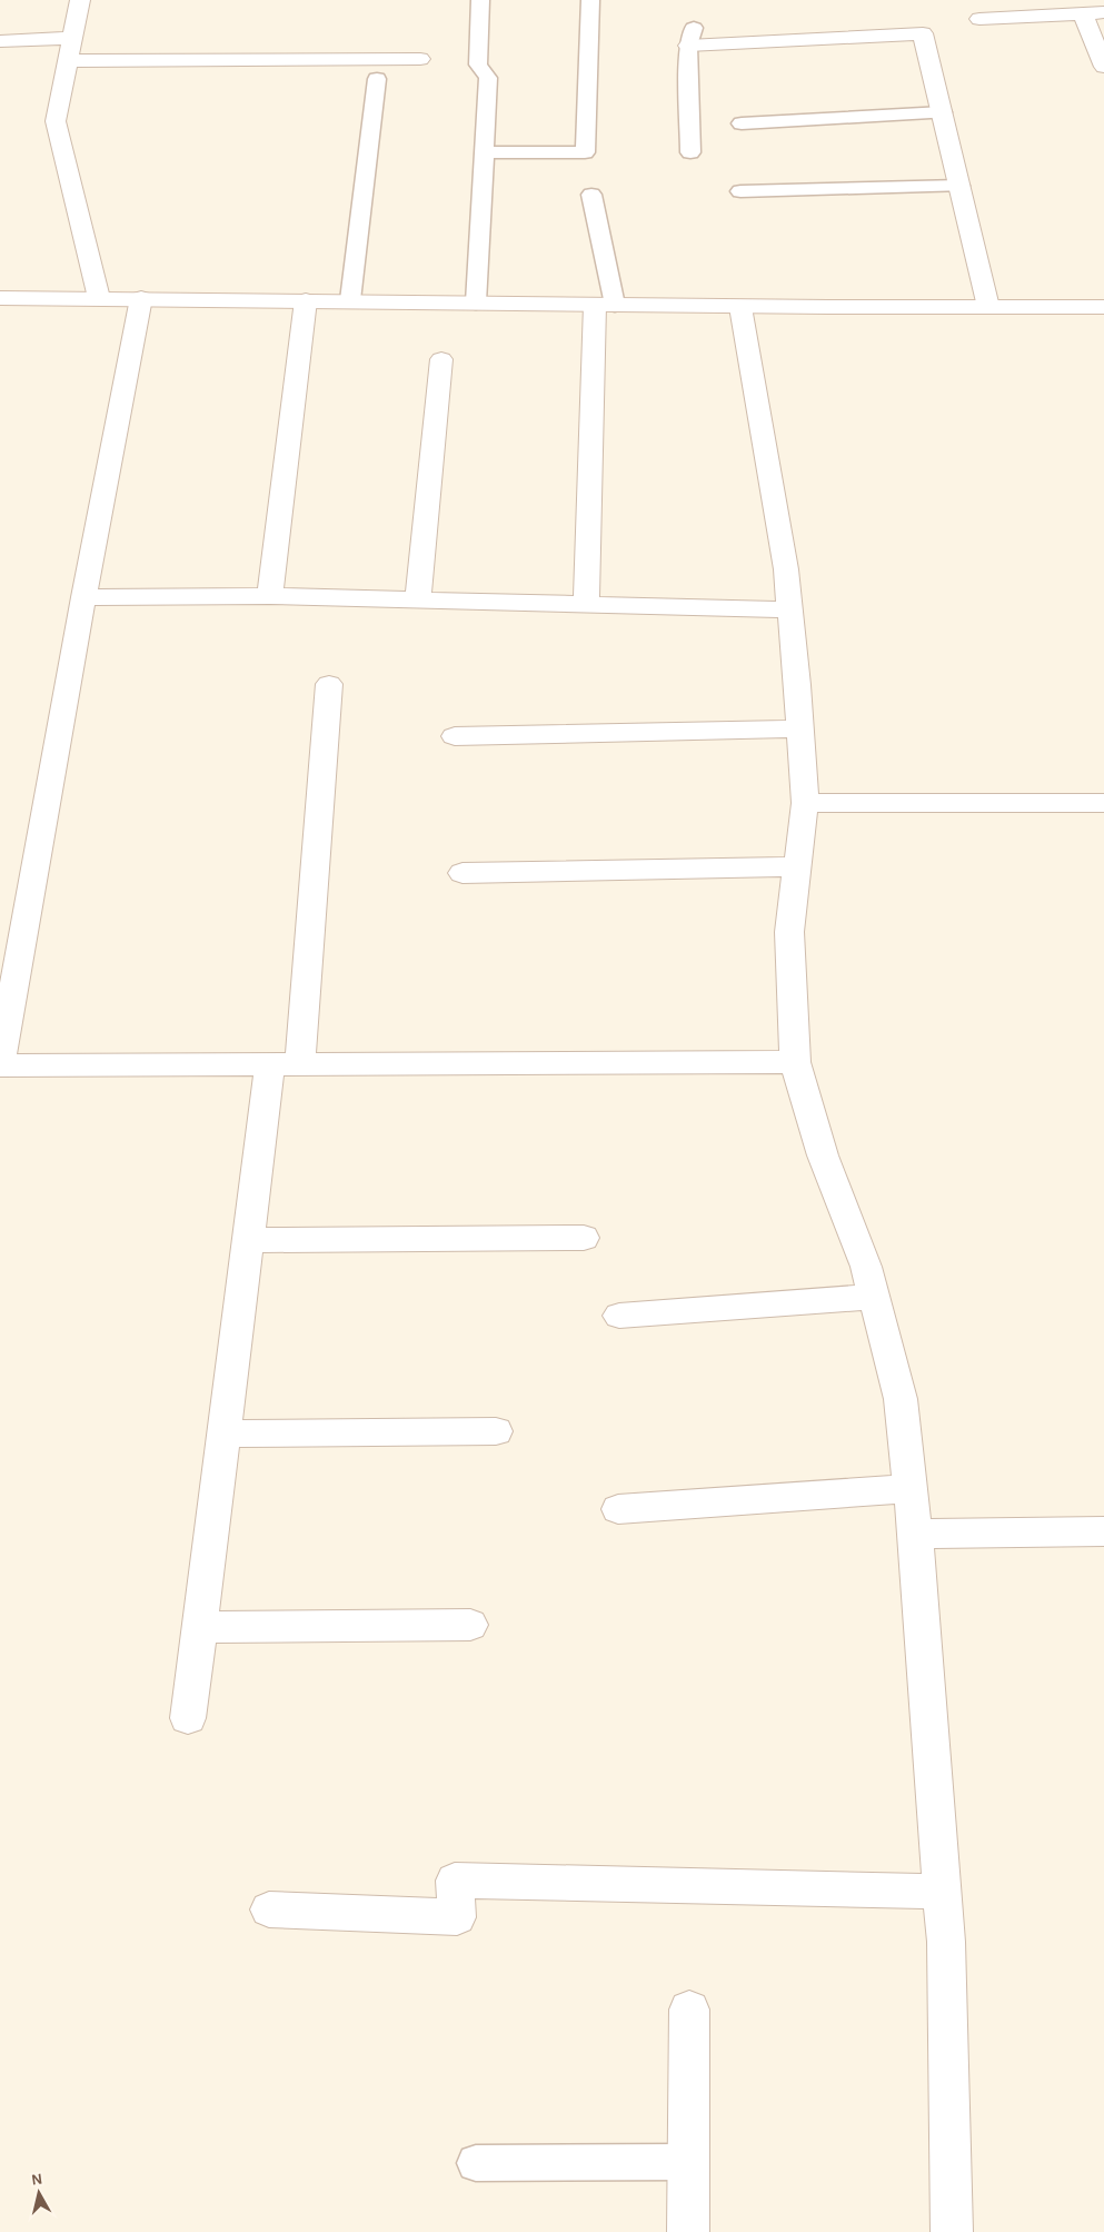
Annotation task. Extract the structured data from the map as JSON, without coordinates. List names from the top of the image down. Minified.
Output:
{"north":"top"}
